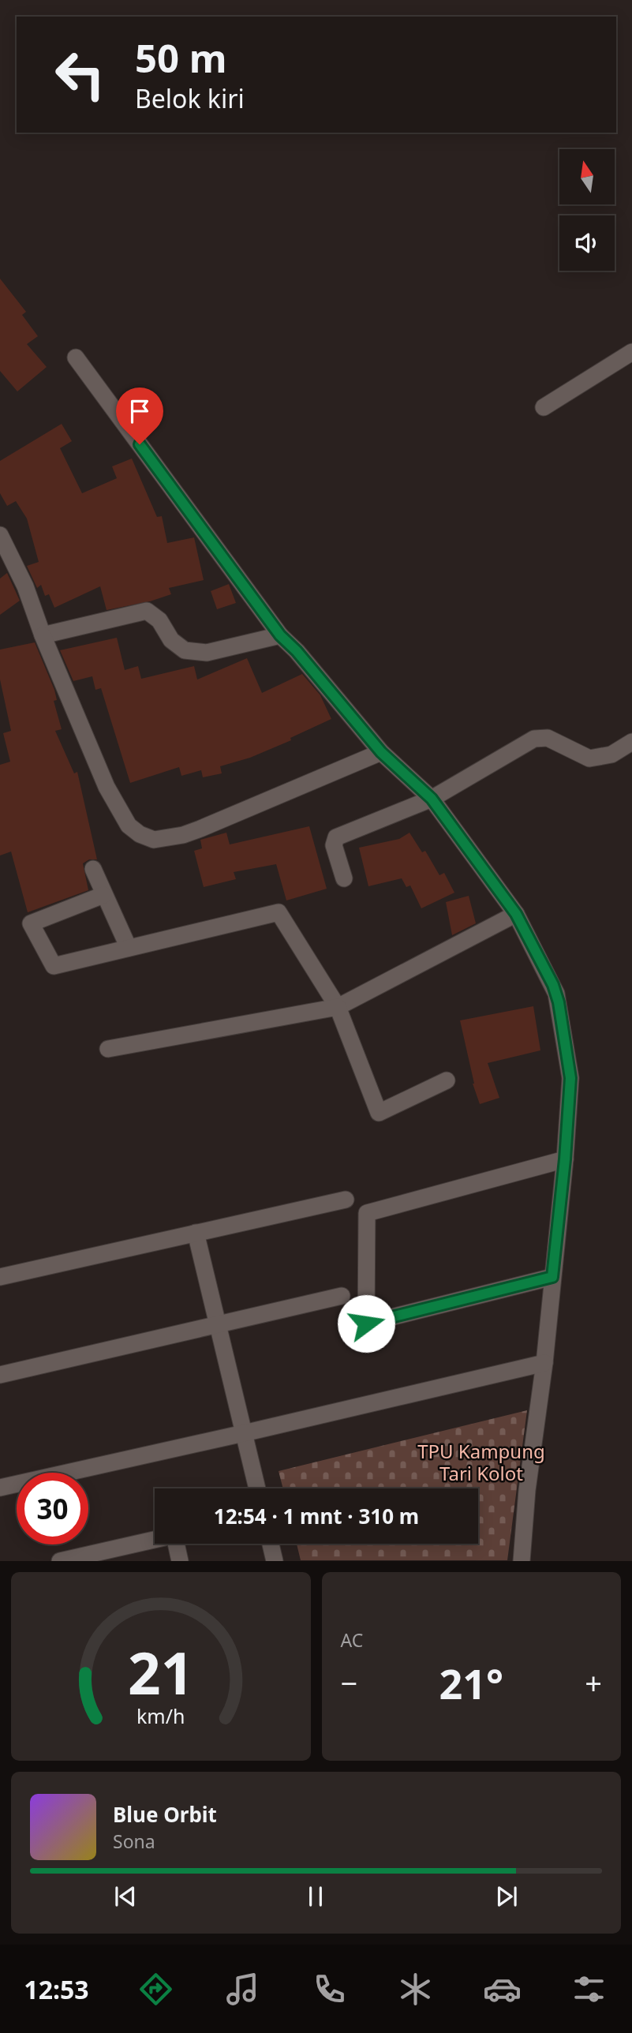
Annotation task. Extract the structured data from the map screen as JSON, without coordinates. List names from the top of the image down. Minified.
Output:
{"parks":["TPU Kampung Tari Kolot"],"north":"top","page":{"turn":["50 m","Belok kiri"],"limit":"30","trip":"12:54 · 1 mnt · 310 m","tile":"AC","heat":["−","21°","+"],"song":["Blue Orbit","Sona"],"tabs":"12:53","gauge":["21","km/h"]}}
